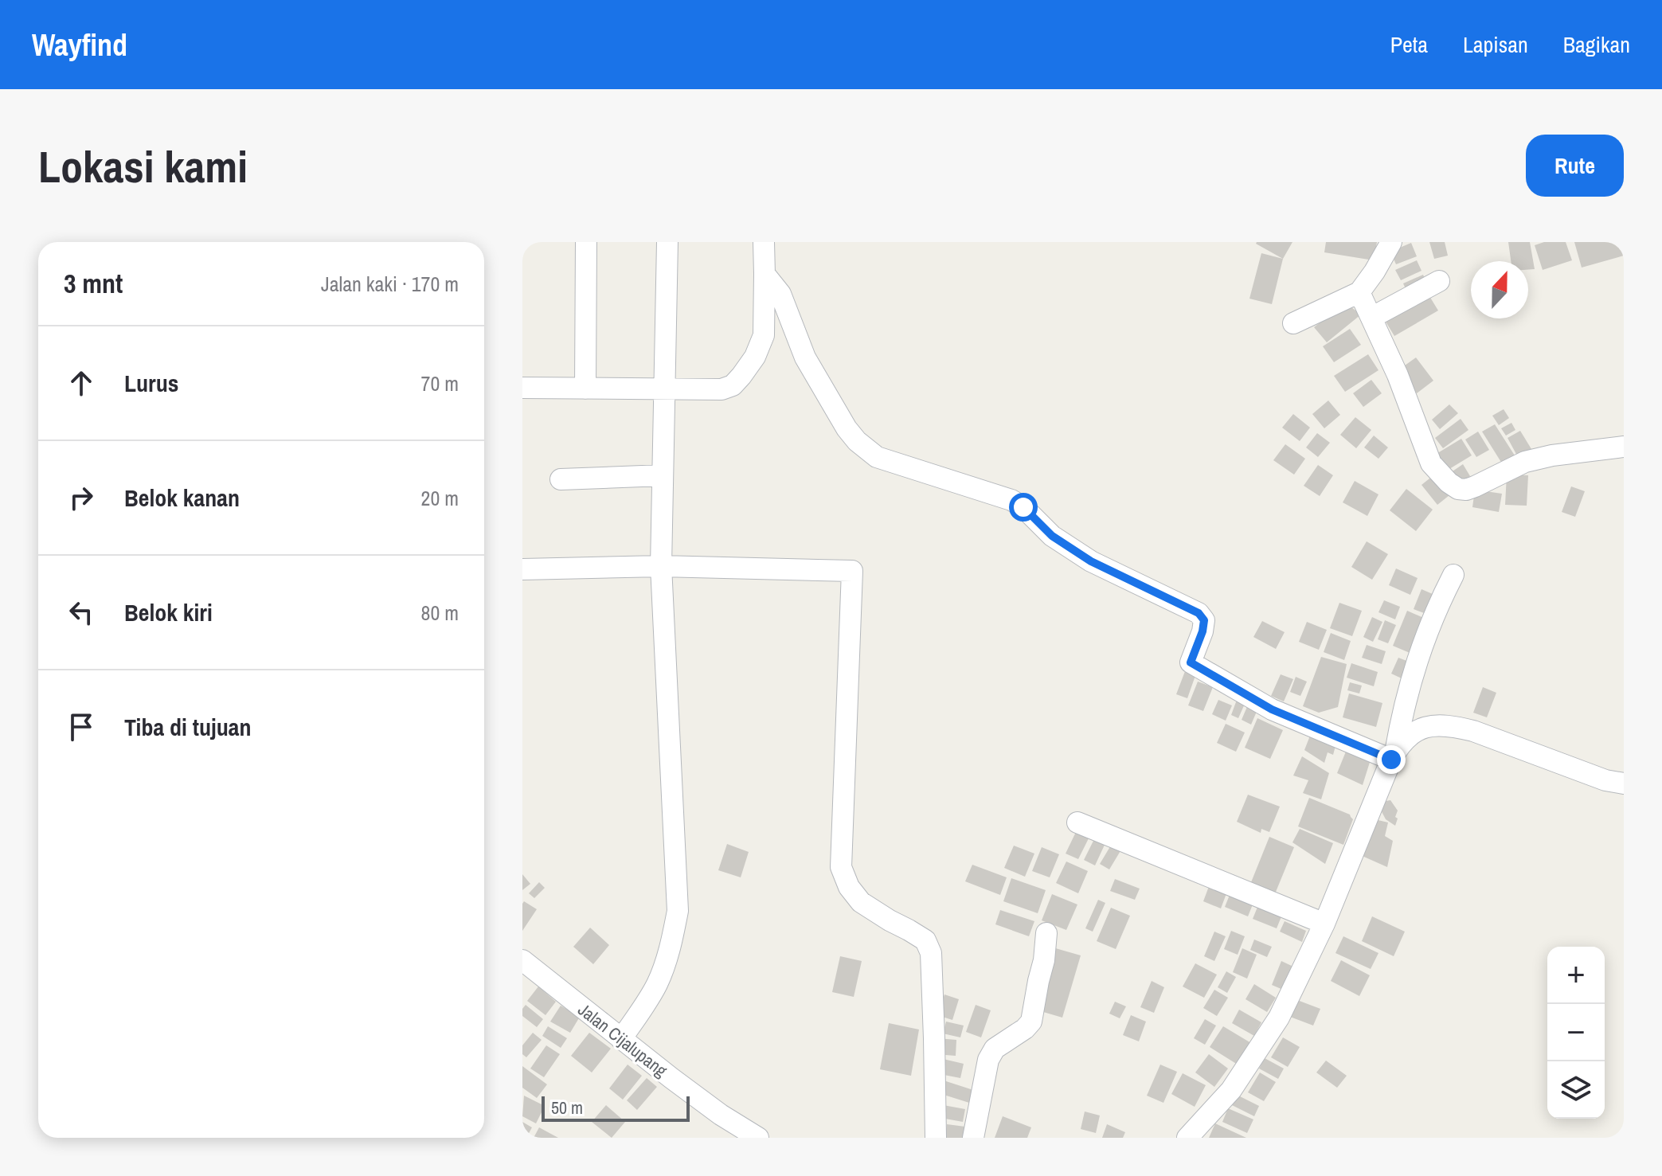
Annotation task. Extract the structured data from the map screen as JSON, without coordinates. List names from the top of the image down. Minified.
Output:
{"streets":{"street":["Jalan Cijalupang"]},"scale_bar":"50 m","north":"top","page":{"header":"Wayfind","nav":["Peta","Lapisan","Bagikan"],"buttons":"Rute","title":"Lokasi kami","heading":["3 mnt","Jalan kaki · 170 m"],"list":[["Lurus","70 m"],["Belok kanan","20 m"],["Belok kiri","80 m"],"Tiba di tujuan"],"map_buttons":["+","−"],"scale":"50 m"}}
